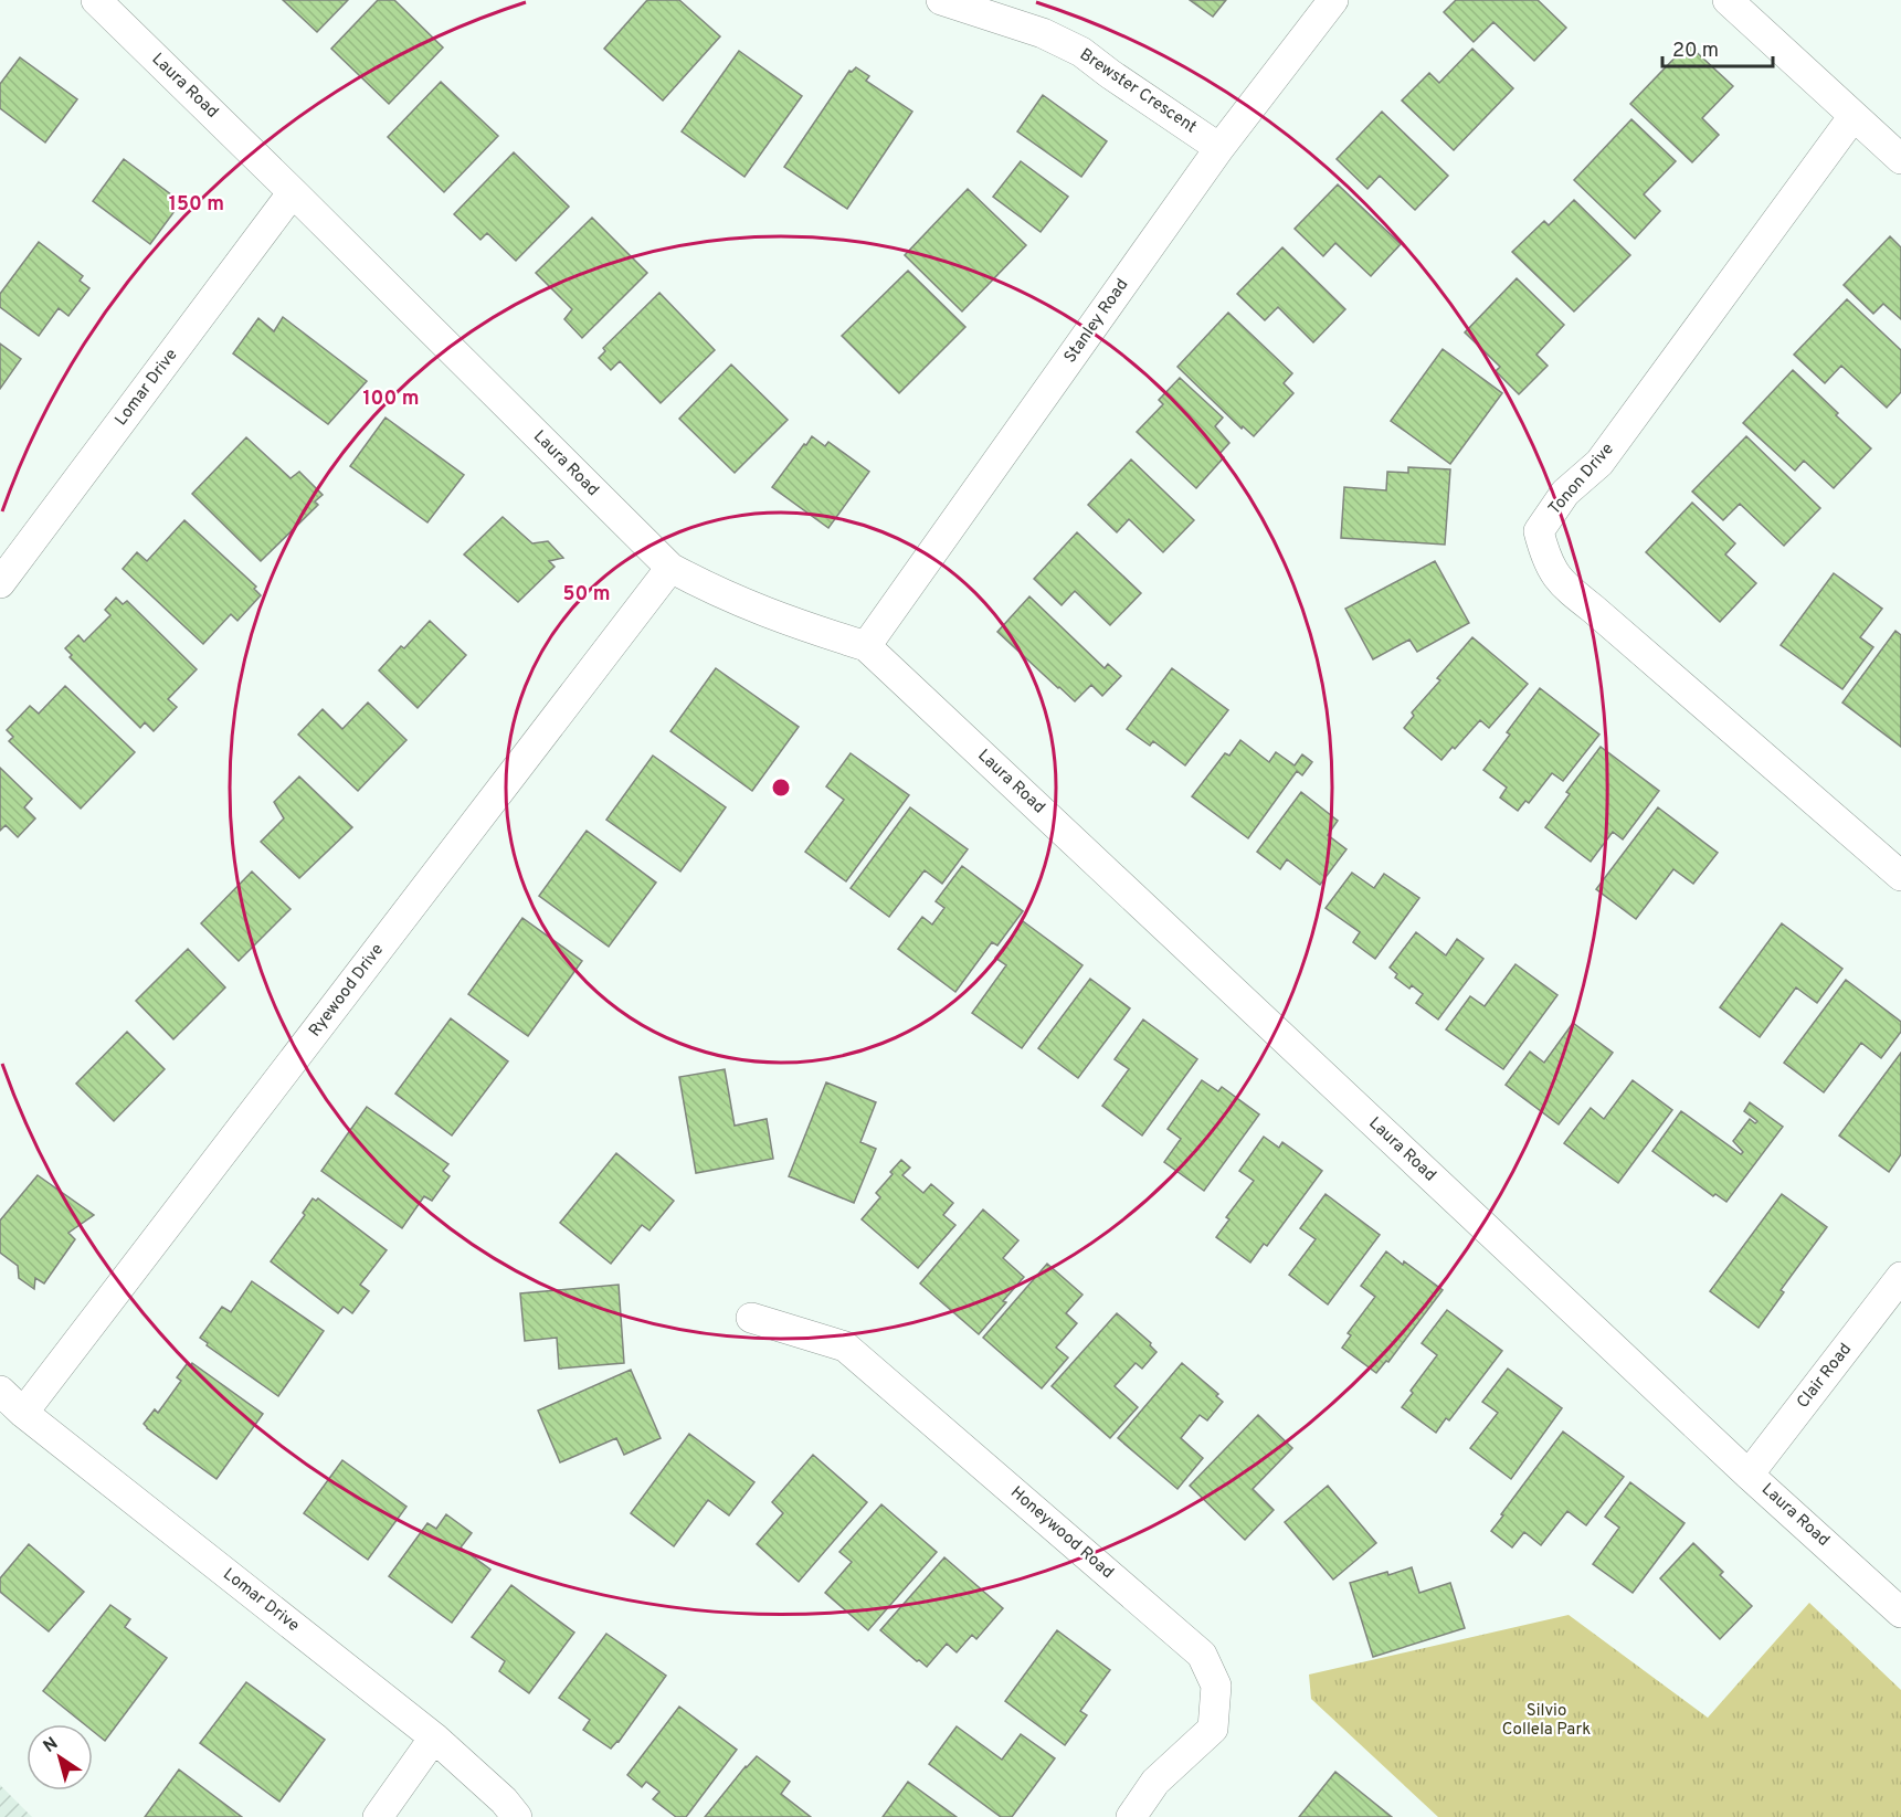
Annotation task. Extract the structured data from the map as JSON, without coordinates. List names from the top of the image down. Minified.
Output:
{"streets":{"street":["Laura Road","Brewster Crescent","Stanley Road","Lomar Drive","Tonon Drive","Ryewood Drive","Clair Road","Honeywood Road"]},"crossings":[["Laura Road","Stanley Road"],["Laura Road","Lomar Drive"],["Laura Road","Ryewood Drive"],["Laura Road","Clair Road"],["Brewster Crescent","Stanley Road"],["Lomar Drive","Ryewood Drive"]],"parks":["Silvio Collela Park"],"scale_bar":"20 m","north":"top left","rings":["150 m","100 m","50 m"]}
